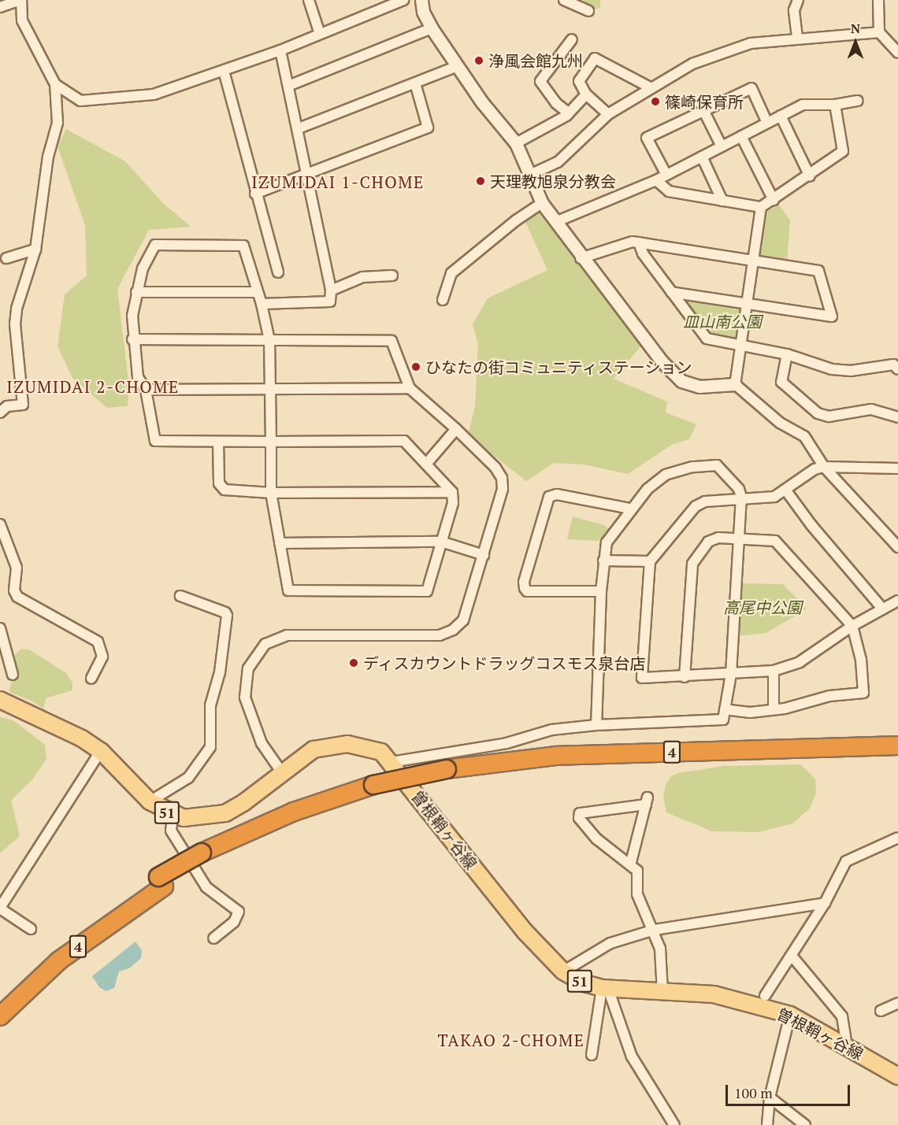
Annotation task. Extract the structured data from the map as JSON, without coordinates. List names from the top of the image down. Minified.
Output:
{"streets":{"highway":["4"],"main road":["51","曽根鞘ヶ谷線"]},"districts":["IZUMIDAI 1-CHOME","IZUMIDAI 2-CHOME","TAKAO 2-CHOME"],"parks":["皿山南公園","高尾中公園"],"places":["浄風会館九州","篠崎保育所","天理教旭泉分教会","ひなたの街コミュニティステーション","ディスカウントドラッグコスモス泉台店"],"scale_bar":"100 m","north":"top"}
